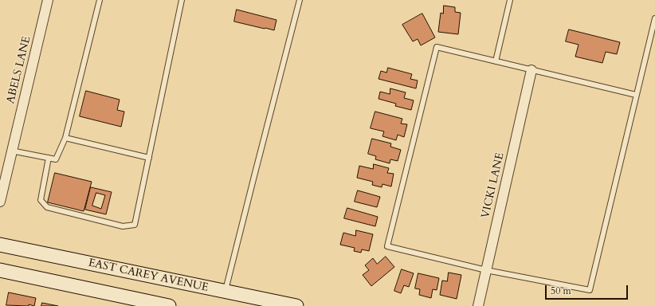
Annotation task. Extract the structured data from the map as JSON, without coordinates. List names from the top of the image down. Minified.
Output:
{"streets":{"main road":["EAST CAREY AVENUE"],"street":["ABELS LANE","VICKI LANE"]},"scale_bar":"50 m"}
